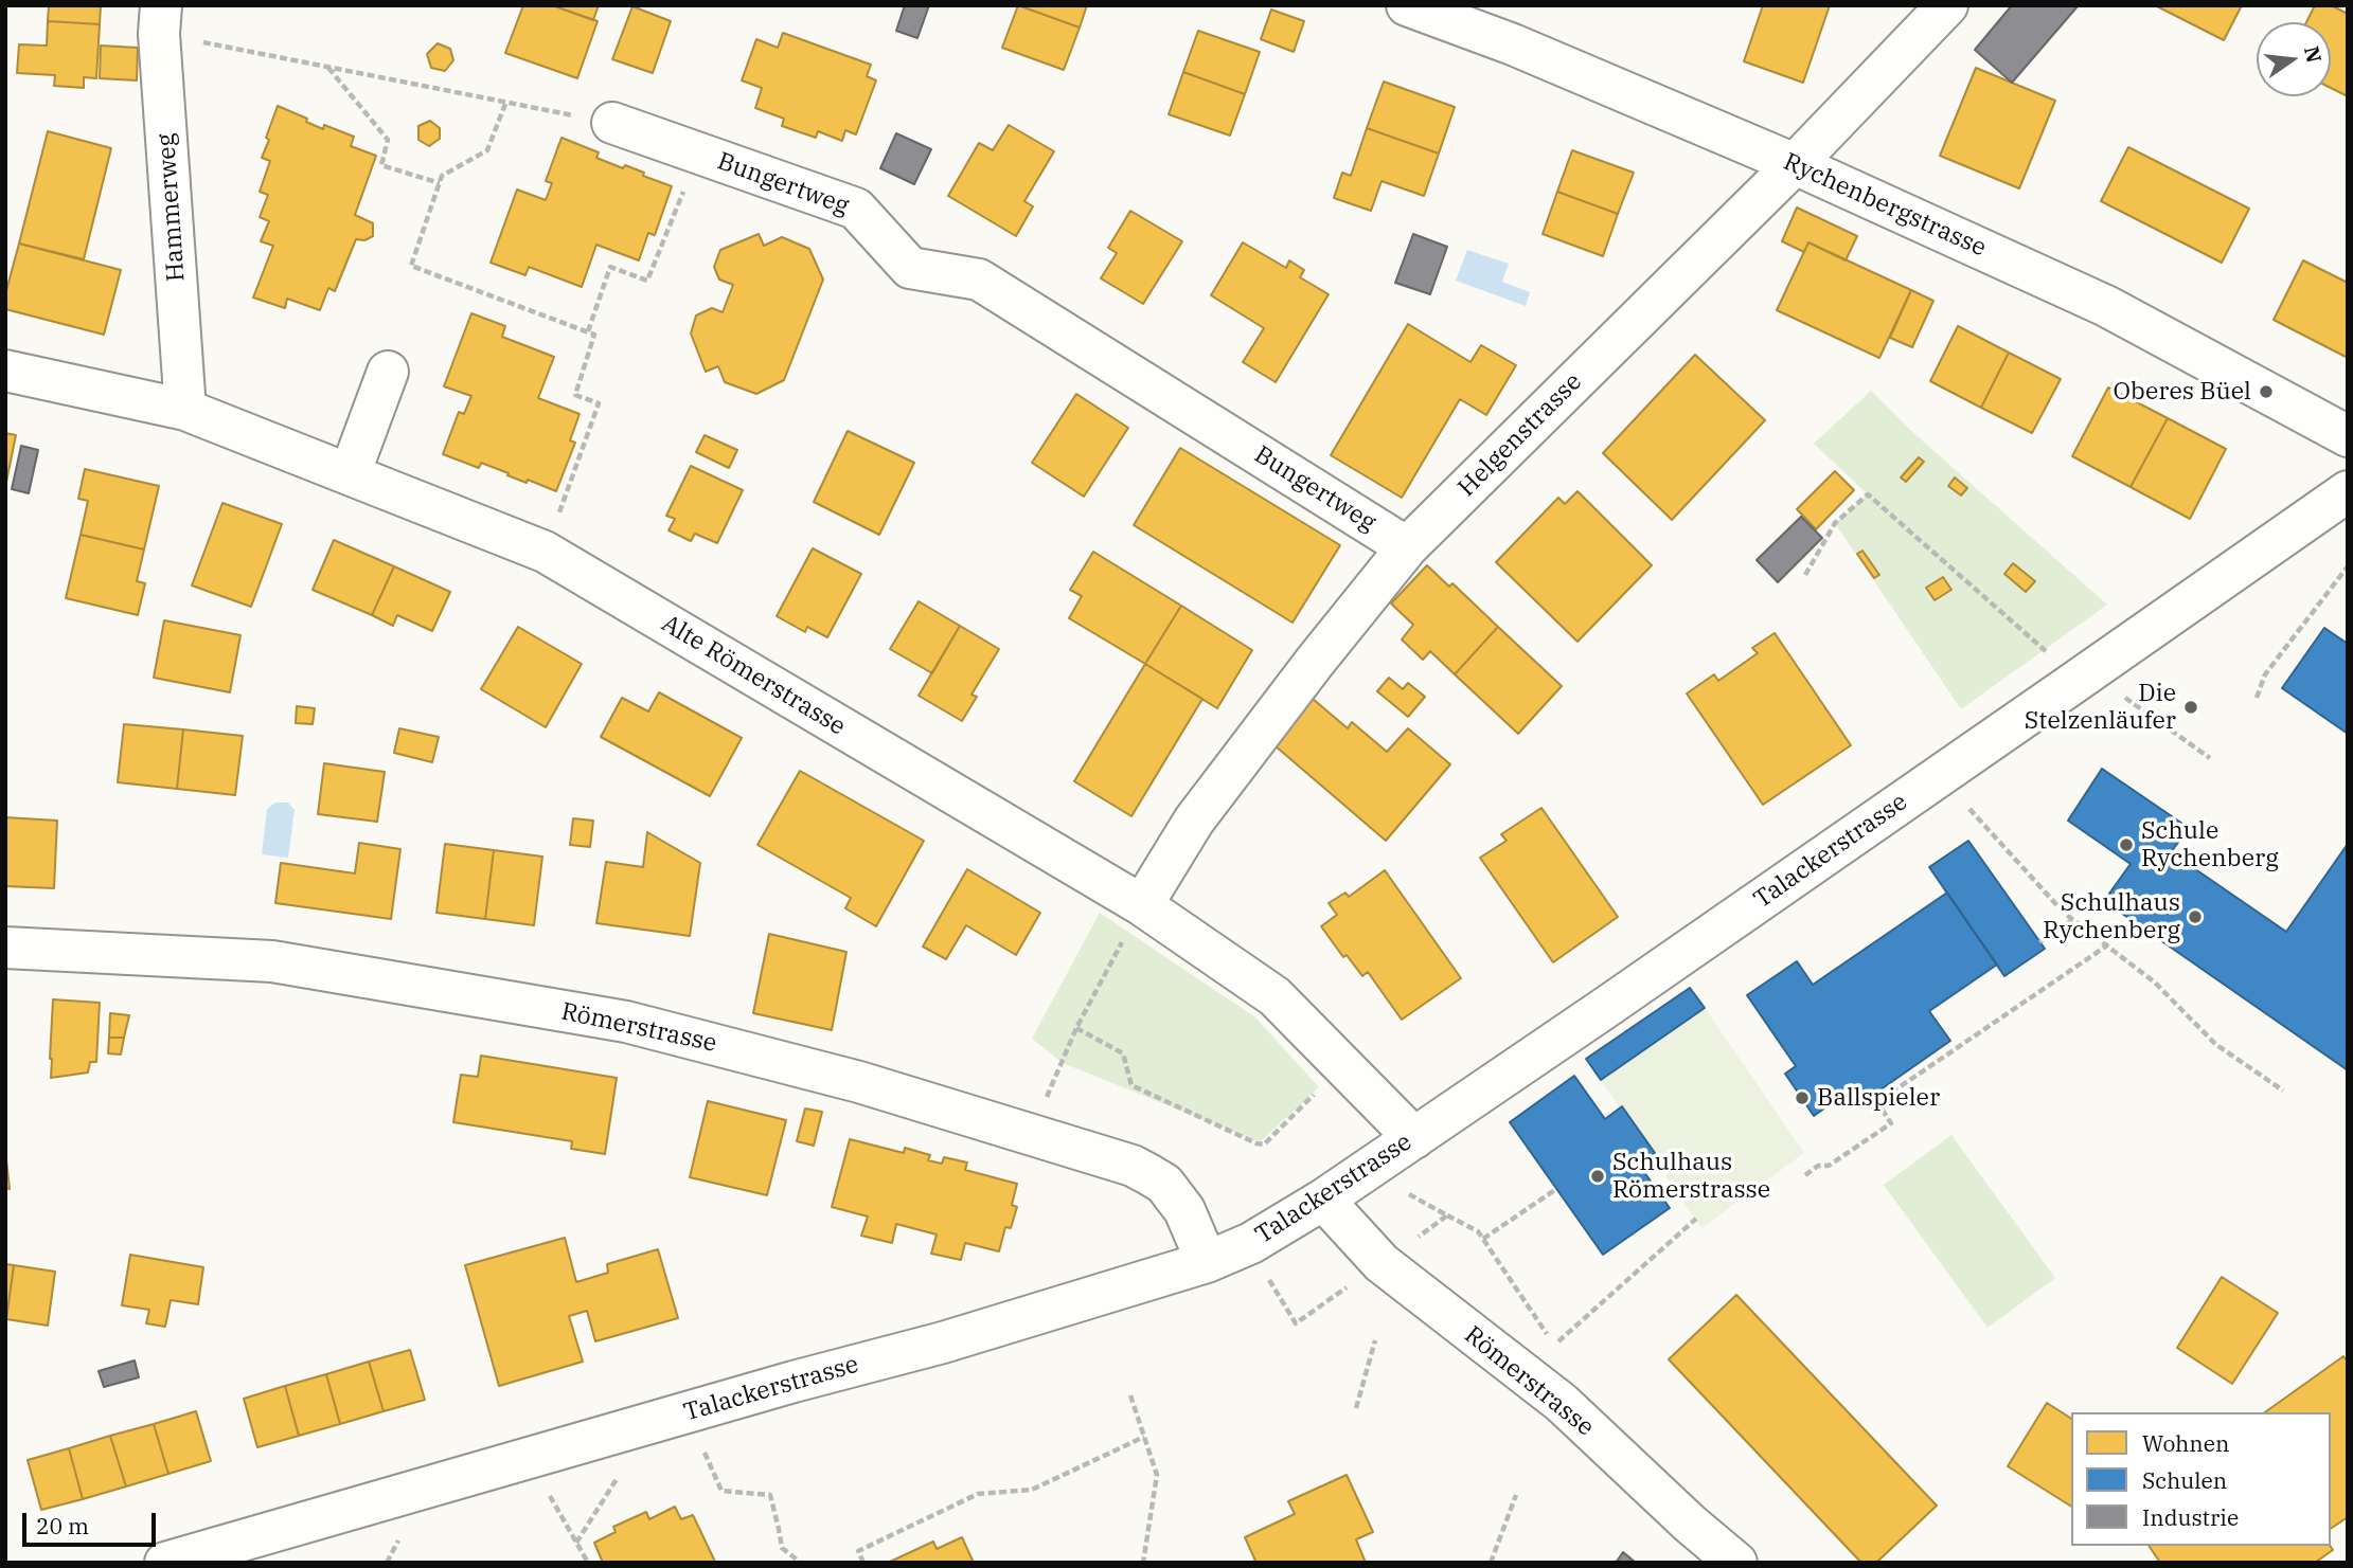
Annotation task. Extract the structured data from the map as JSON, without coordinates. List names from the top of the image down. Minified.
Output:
{"streets":{"street":["Bungertweg","Rychenbergstrasse","Hammerweg","Helgenstrasse","Alte Römerstrasse","Talackerstrasse","Römerstrasse"]},"crossings":[["Bungertweg","Helgenstrasse"],["Rychenbergstrasse","Helgenstrasse"],["Hammerweg","Alte Römerstrasse"],["Helgenstrasse","Alte Römerstrasse"],["Alte Römerstrasse","Talackerstrasse"],["Talackerstrasse","Römerstrasse"]],"places":["Oberes Büel","Die Stelzenläufer","Schule Rychenberg","Schulhaus Rychenberg","Ballspieler","Schulhaus Römerstrasse"],"legend":["Wohnen","Schulen","Industrie"],"scale_bar":"20 m","north":"right"}
